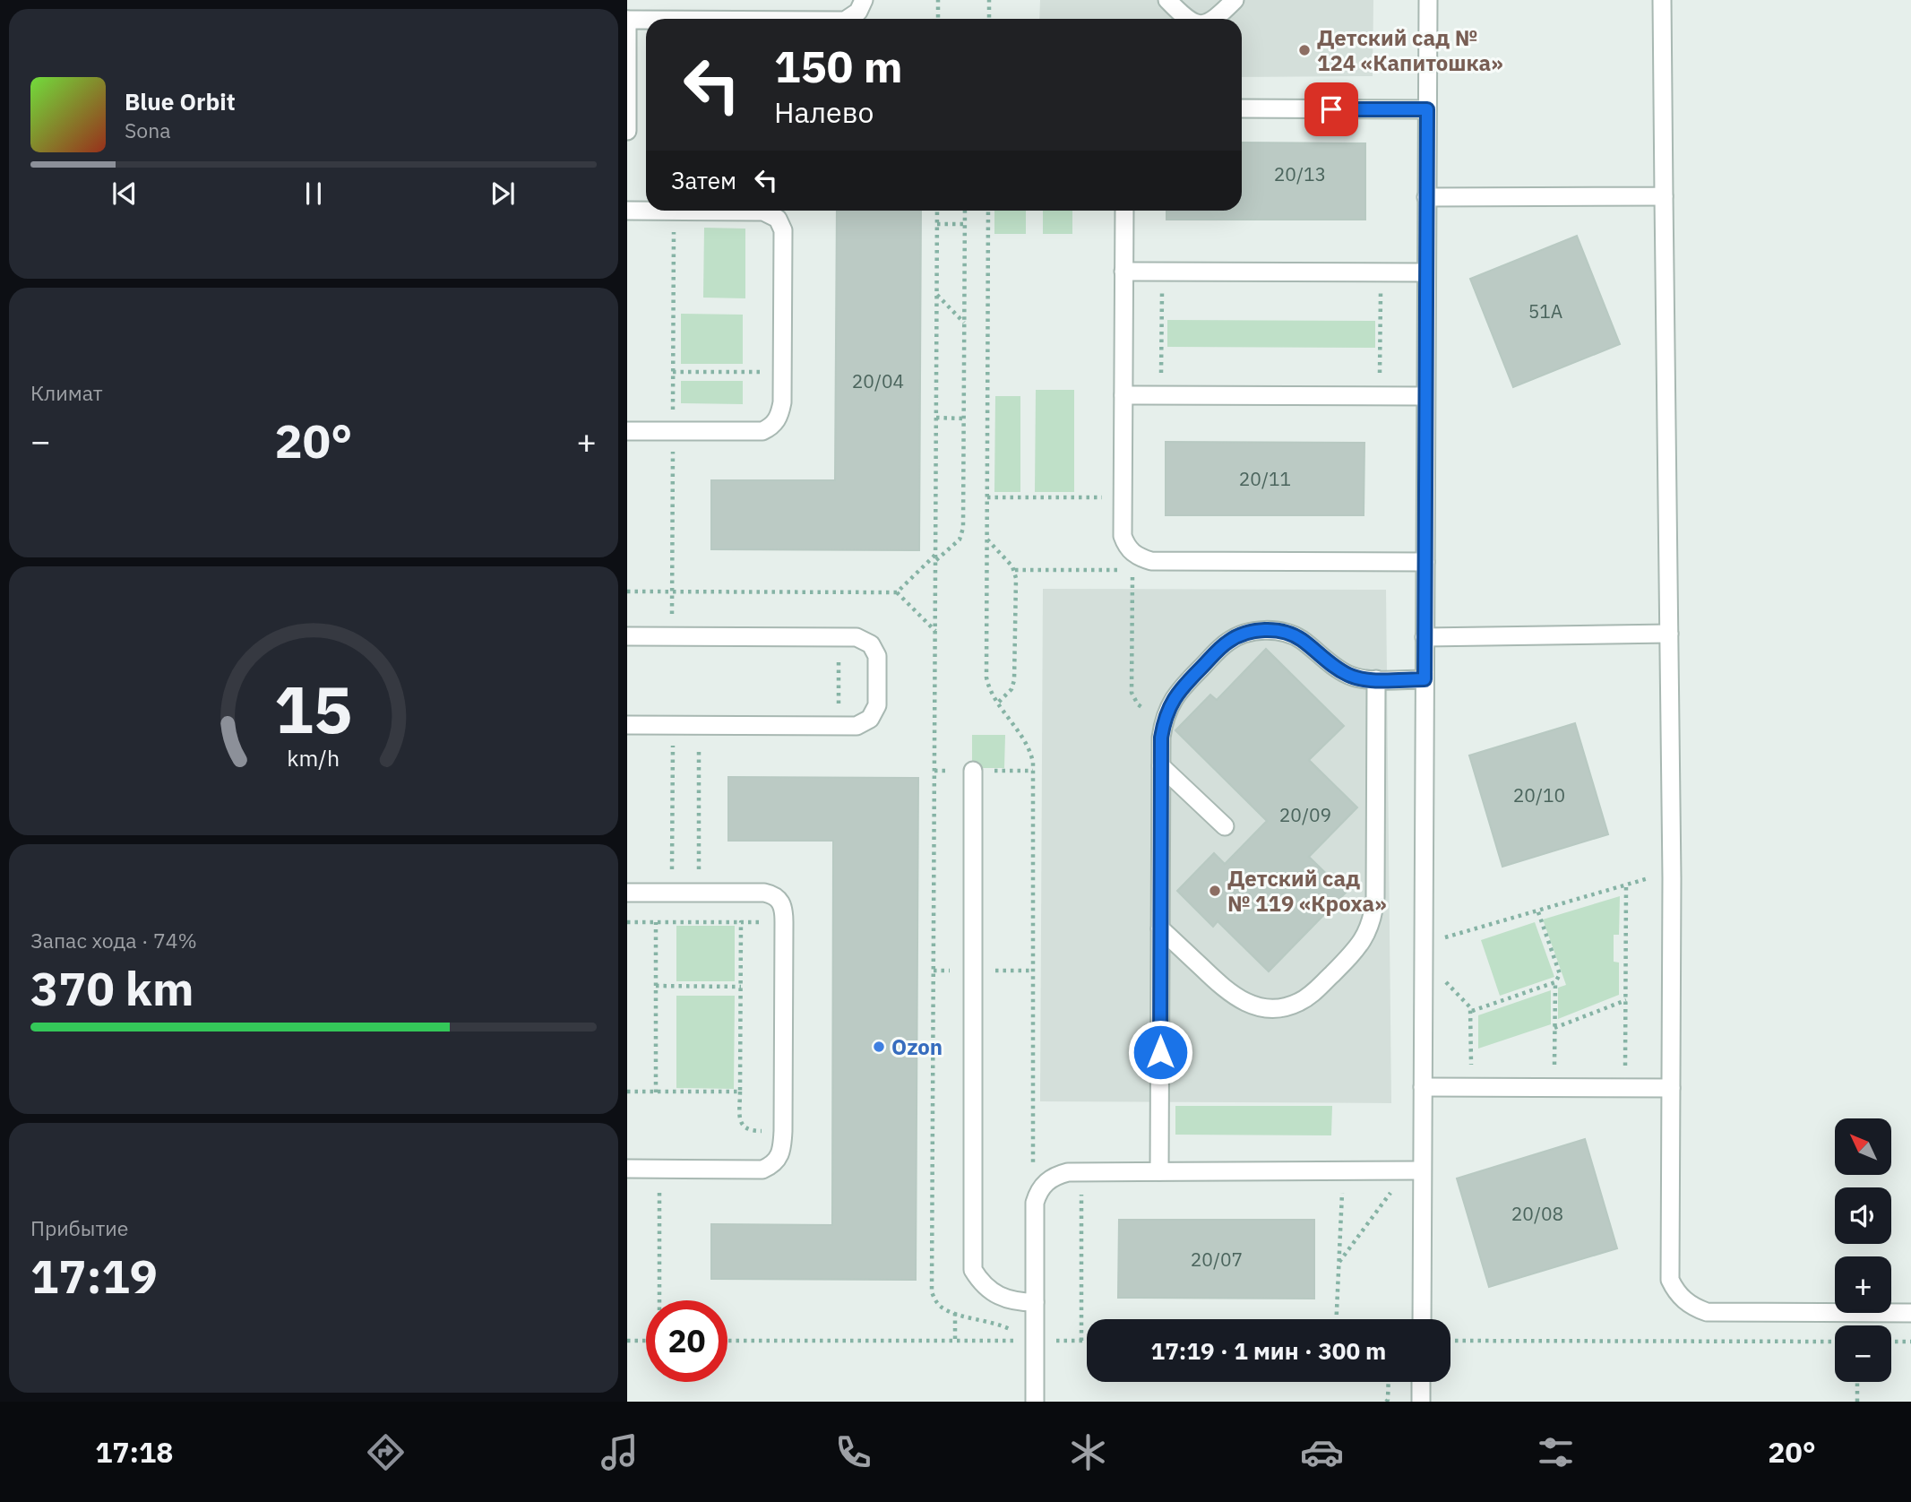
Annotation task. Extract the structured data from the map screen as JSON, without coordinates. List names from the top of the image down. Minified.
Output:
{"places":["Детский сад № 124 «Капитошка»","Детский сад № 119 «Кроха»","Ozon"],"house_numbers":["20/13","51А","20/04","20/11","20/10","20/09","20/08","20/07"],"north":"top left","page":{"turn":["150 m","Налево"],"song":["Blue Orbit","Sona"],"then":"Затем","tile":["Климат",["Запас хода · 74%","370 km"],["Прибытие","17:19"]],"heat":["−","20°","+"],"map_buttons":["+","−"],"limit":"20","trip":"17:19 · 1 мин · 300 m","tabs":["17:18","20°"],"gauge":["15","km/h"]}}
